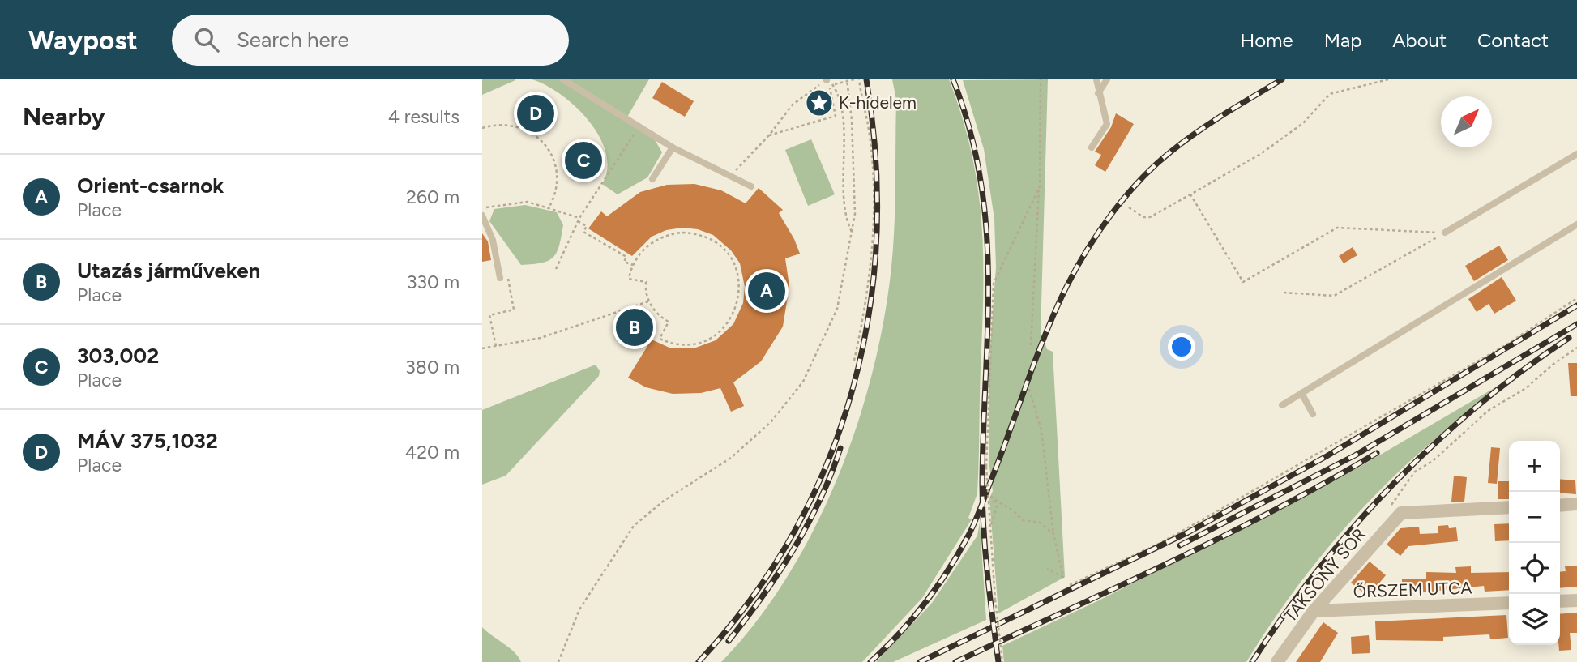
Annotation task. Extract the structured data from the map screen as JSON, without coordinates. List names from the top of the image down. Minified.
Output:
{"streets":{"street":["TAKSONY SOR","ŐRSZEM UTCA"]},"crossings":[["TAKSONY SOR","ŐRSZEM UTCA"]],"places":{"place":["K-hídelem"]},"north":"top right","page":{"header":"Waypost","search":"Search here","nav":["Home","Map","About","Contact"],"heading":["Nearby","4 results"],"pins":["D","C","A","B"],"list":[{"mark":"A","name":"Orient-csarnok","note":"Place","value":"260 m"},{"mark":"B","name":"Utazás járműveken","note":"Place","value":"330 m"},{"mark":"C","name":"303,002","note":"Place","value":"380 m"},{"mark":"D","name":"MÁV 375,1032","note":"Place","value":"420 m"}],"map_buttons":["+","−"]}}
